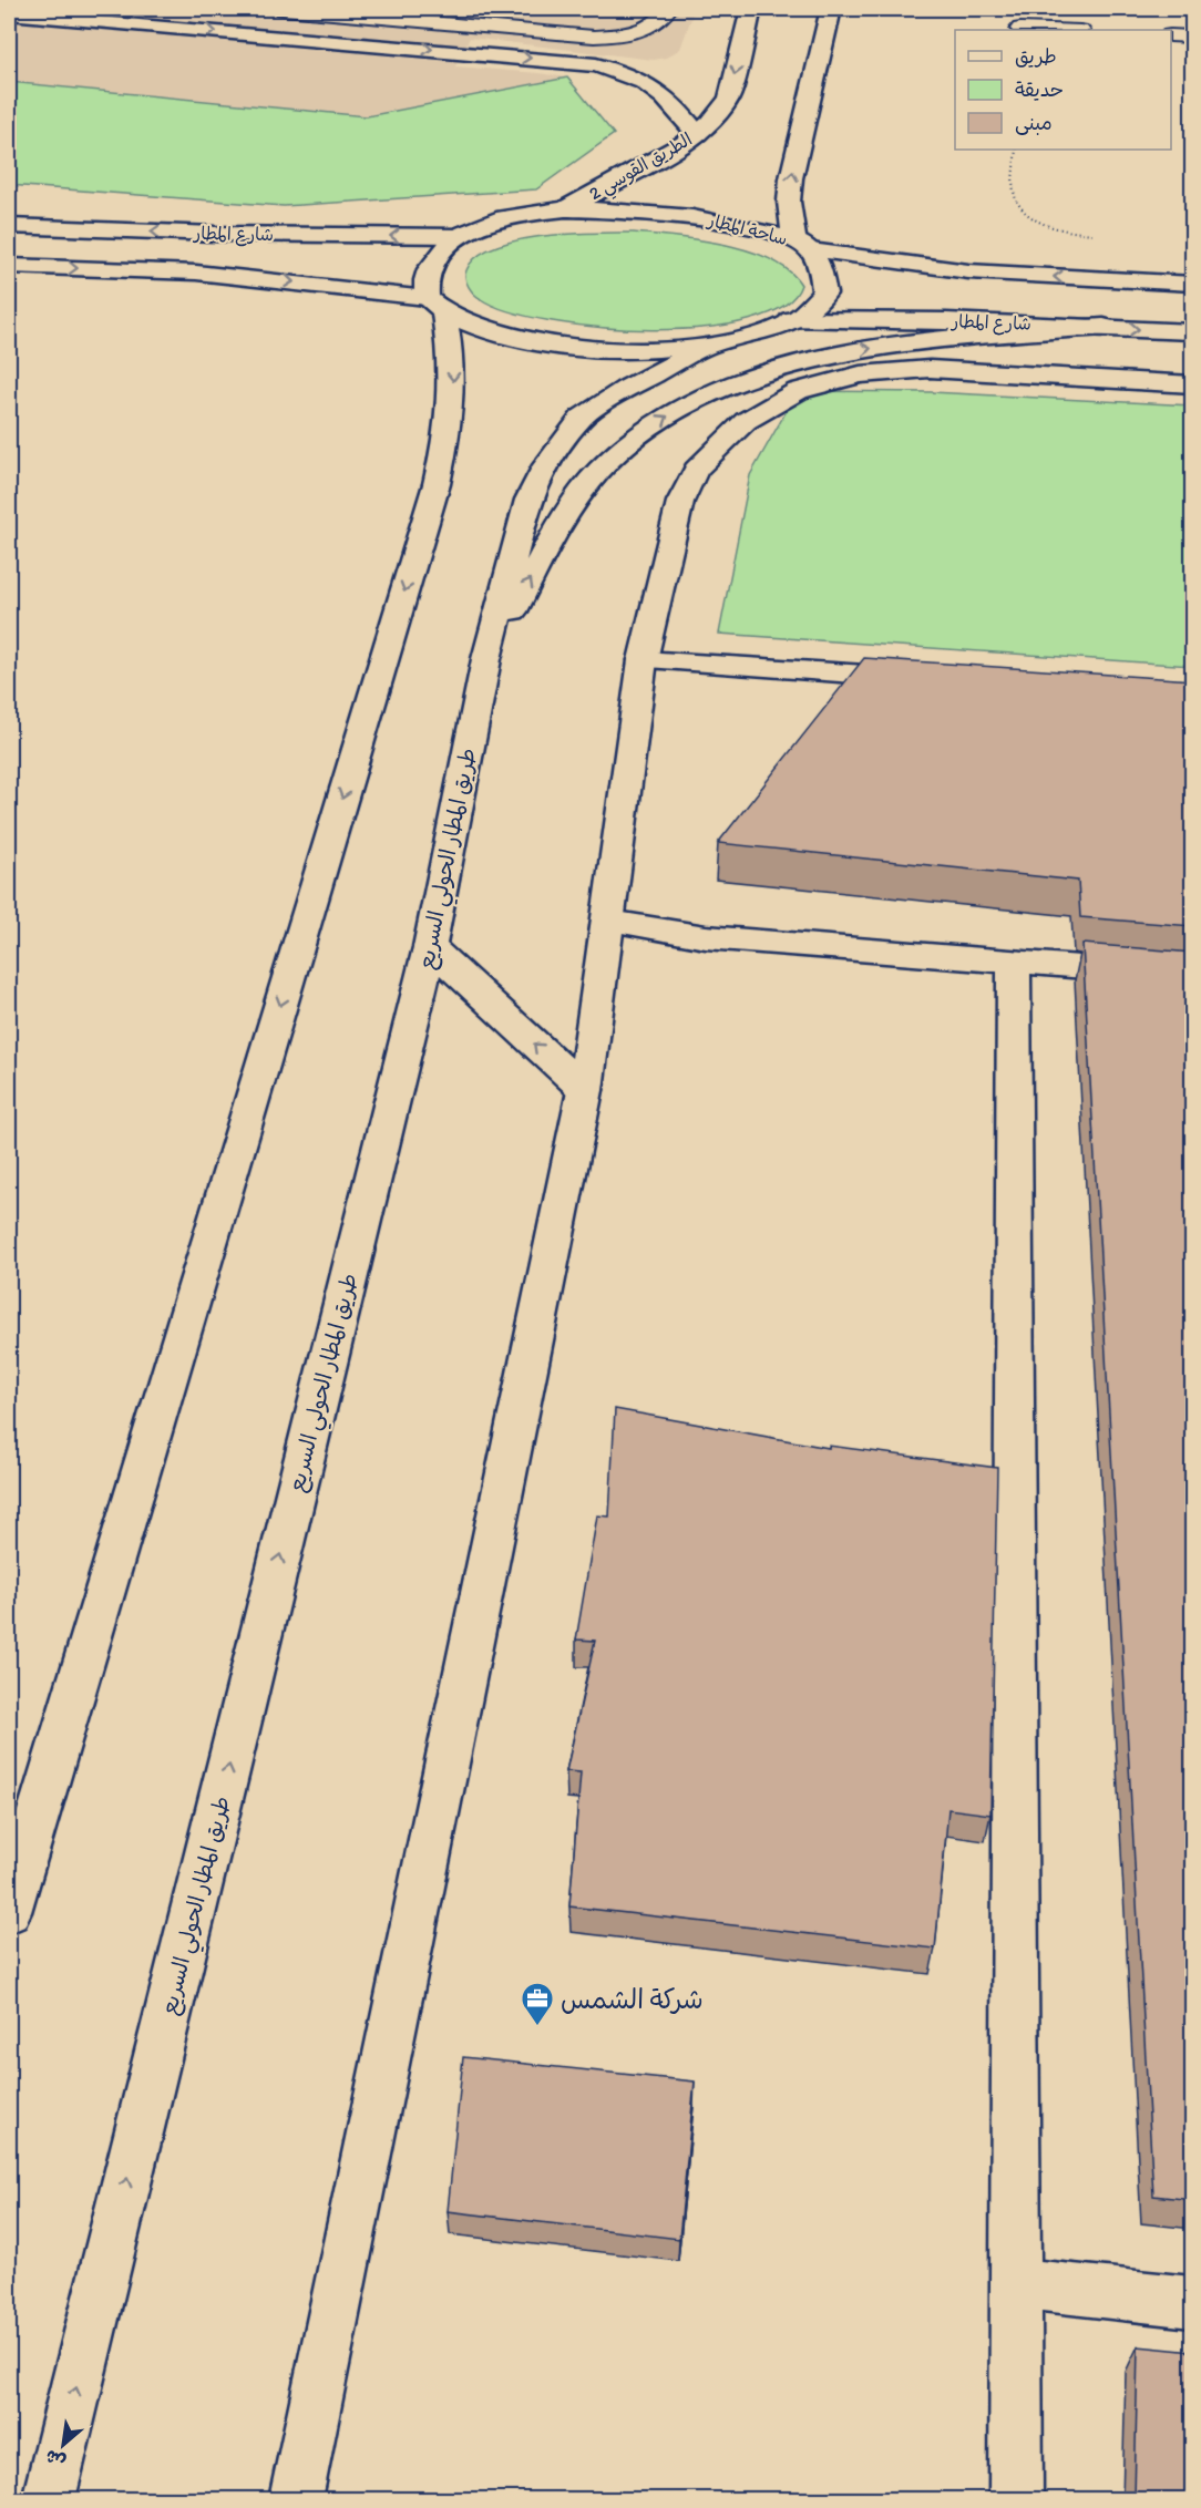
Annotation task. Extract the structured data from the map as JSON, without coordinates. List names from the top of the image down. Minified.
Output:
{"streets":{"main road":["الطريق القوسي 2","ساحة المطار","شارع المطار","طريق المطار الحولي السريع"]},"crossings":[["الطريق القوسي 2","ساحة المطار"],["ساحة المطار","شارع المطار"],["ساحة المطار","طريق المطار الحولي السريع"]],"places":{"office":["شركة الشمس"]},"legend":["طريق","حديقة","مبنى"],"north":"bottom left"}
